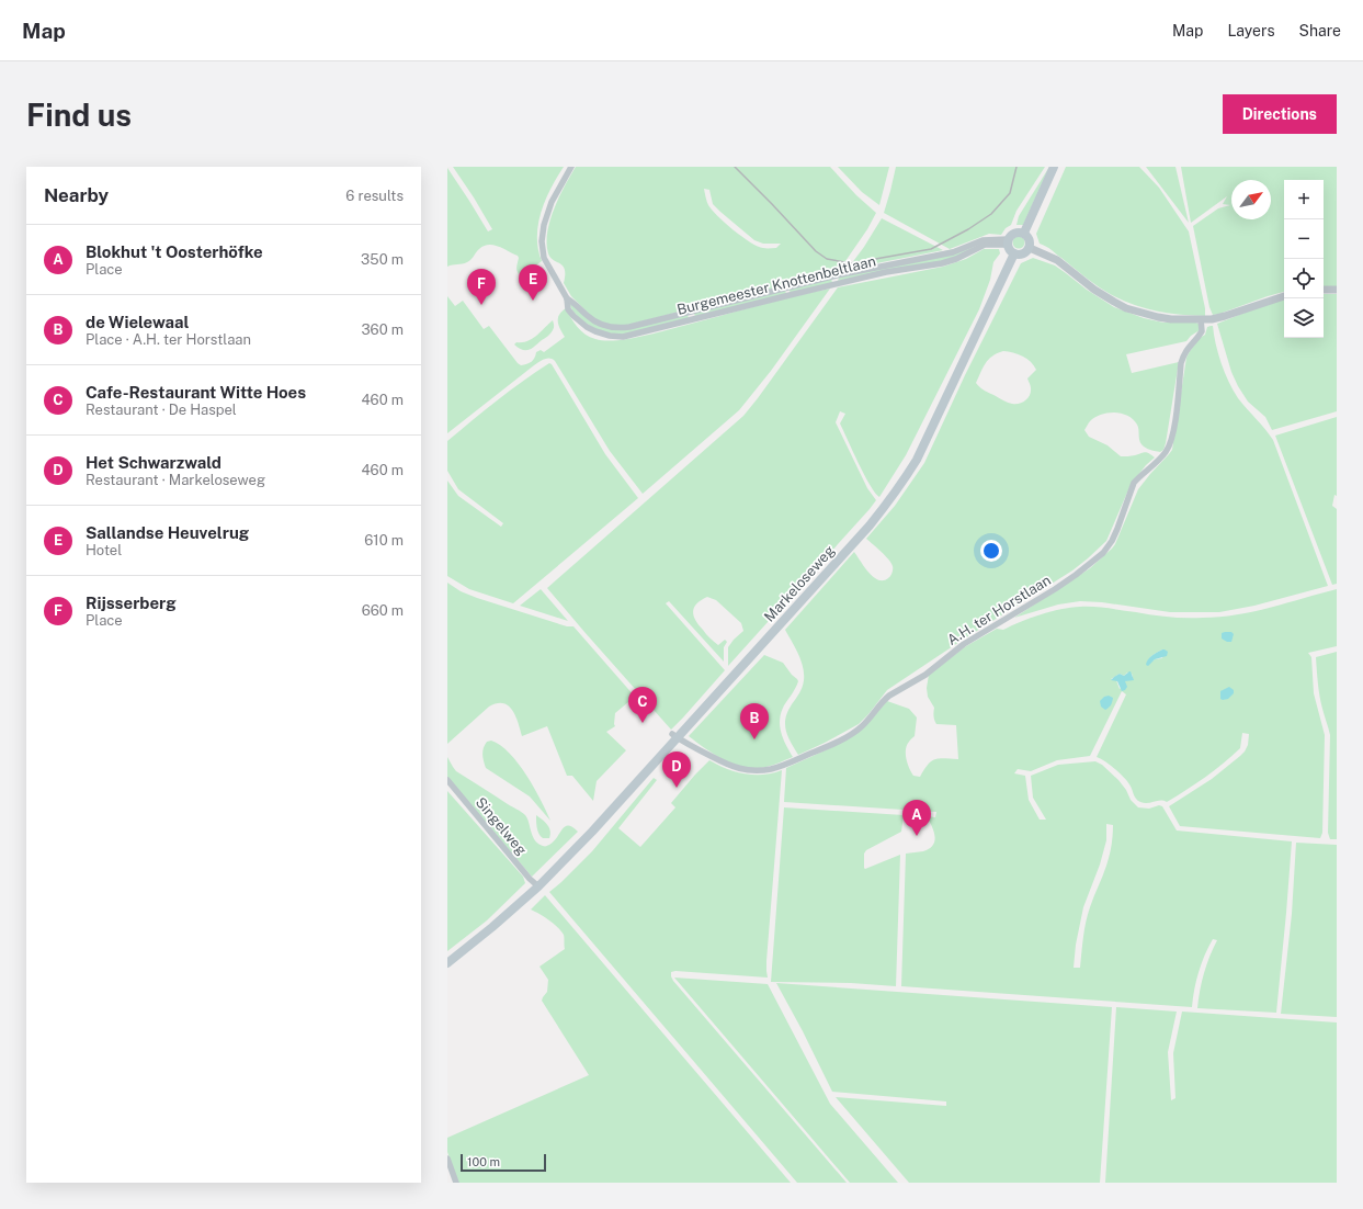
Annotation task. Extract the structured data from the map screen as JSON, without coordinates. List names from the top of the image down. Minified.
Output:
{"streets":{"main road":["Markeloseweg"],"street":["Burgemeester Knottenbeltlaan","A.H. ter Horstlaan","Singelweg"]},"crossings":[["Burgemeester Knottenbeltlaan","Markeloseweg"],["Markeloseweg","A.H. ter Horstlaan"],["Markeloseweg","Singelweg"]],"scale_bar":"100 m","north":"top right","page":{"header":"Map","nav":["Map","Layers","Share"],"buttons":"Directions","title":"Find us","heading":["Nearby","6 results"],"map_buttons":["+","−"],"list":[{"mark":"A","name":"Blokhut 't Oosterhöfke","note":"Place","value":"350 m"},{"mark":"B","name":"de Wielewaal","note":"Place · A.H. ter Horstlaan","value":"360 m"},{"mark":"C","name":"Cafe-Restaurant Witte Hoes","note":"Restaurant · De Haspel","value":"460 m"},{"mark":"D","name":"Het Schwarzwald","note":"Restaurant · Markeloseweg","value":"460 m"},{"mark":"E","name":"Sallandse Heuvelrug","note":"Hotel","value":"610 m"},{"mark":"F","name":"Rijsserberg","note":"Place","value":"660 m"}],"pins":["E","F","C","B","D","A"],"scale":"100 m"}}
